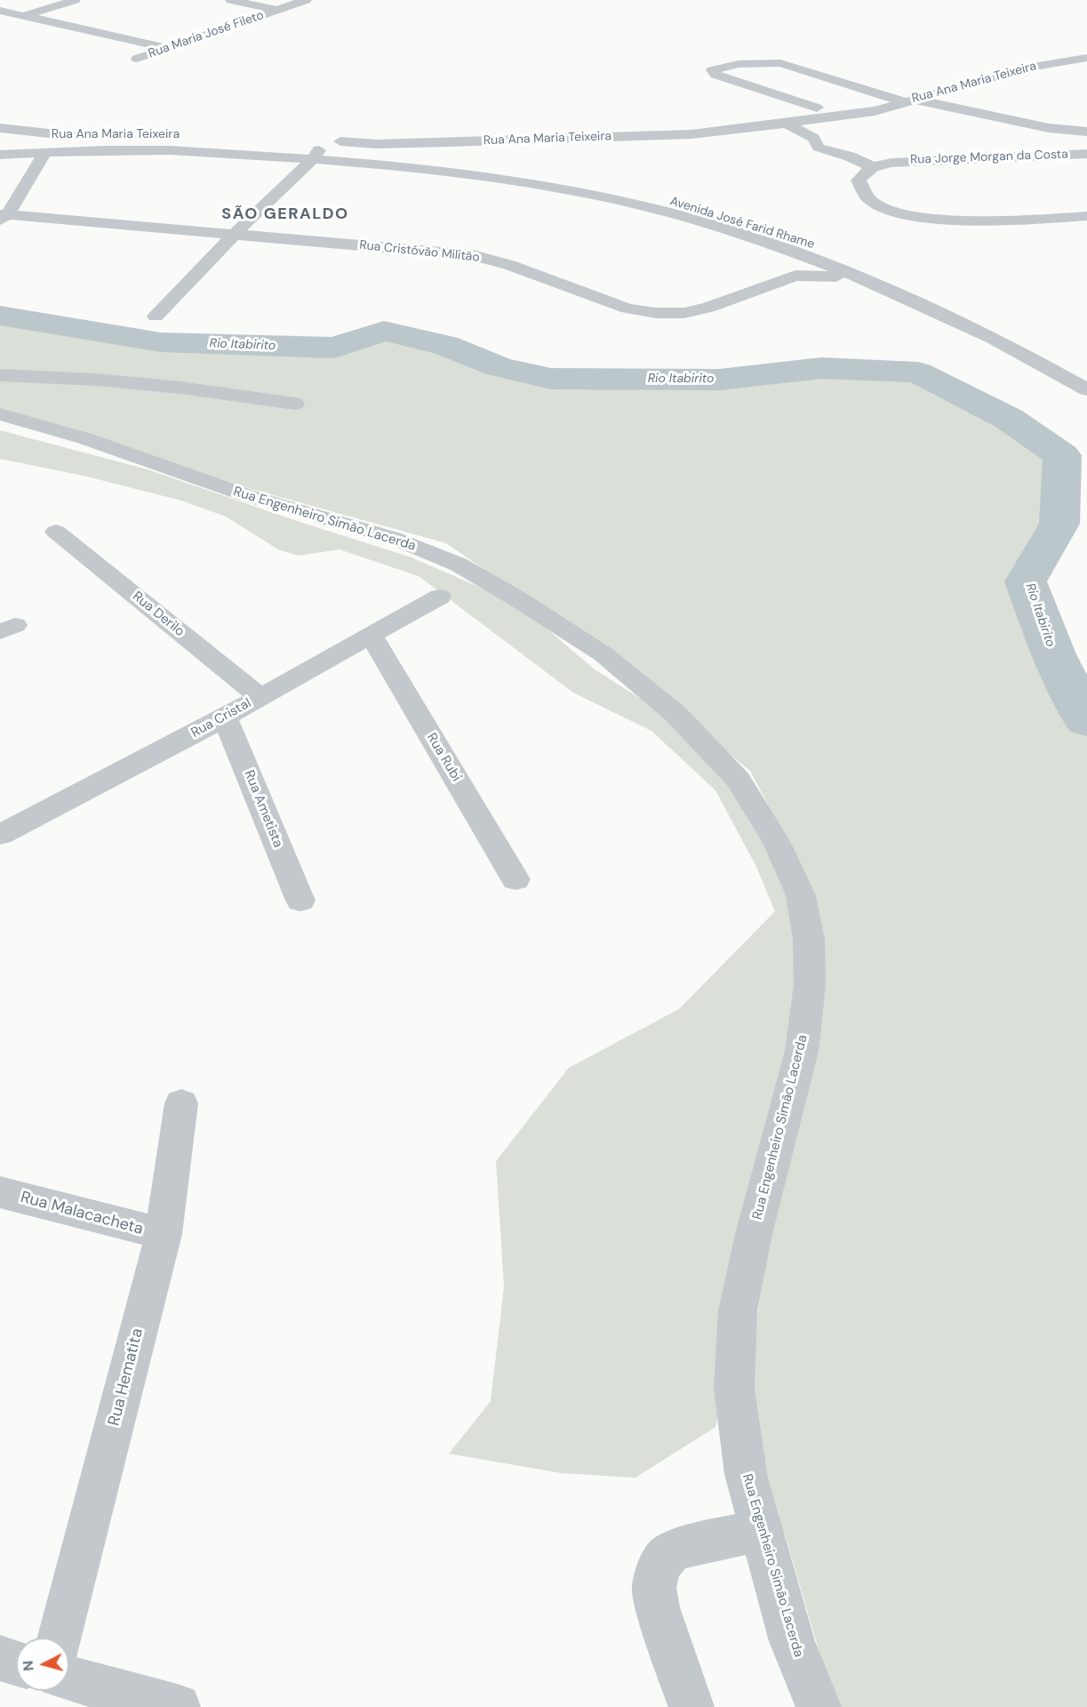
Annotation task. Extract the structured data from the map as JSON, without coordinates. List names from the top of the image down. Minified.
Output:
{"streets":{"street":["Rua Maria José Fileto","Rua Ana Maria Teixeira","Rua Jorge Morgan da Costa","Avenida José Farid Rhame","Rua Cristóvão Militão","Rua Engenheiro Simão Lacerda","Rua Derilo","Rua Cristal","Rua Rubi","Rua Ametista","Rua Malacacheta","Rua Hematita"]},"crossings":[["Rua Ana Maria Teixeira","Rua Jorge Morgan da Costa"],["Rua Ana Maria Teixeira","Avenida José Farid Rhame"],["Rua Derilo","Rua Cristal"],["Rua Cristal","Rua Rubi"],["Rua Cristal","Rua Ametista"],["Rua Malacacheta","Rua Hematita"]],"districts":["SÃO GERALDO"],"water":["Rio Itabirito"],"north":"left"}
